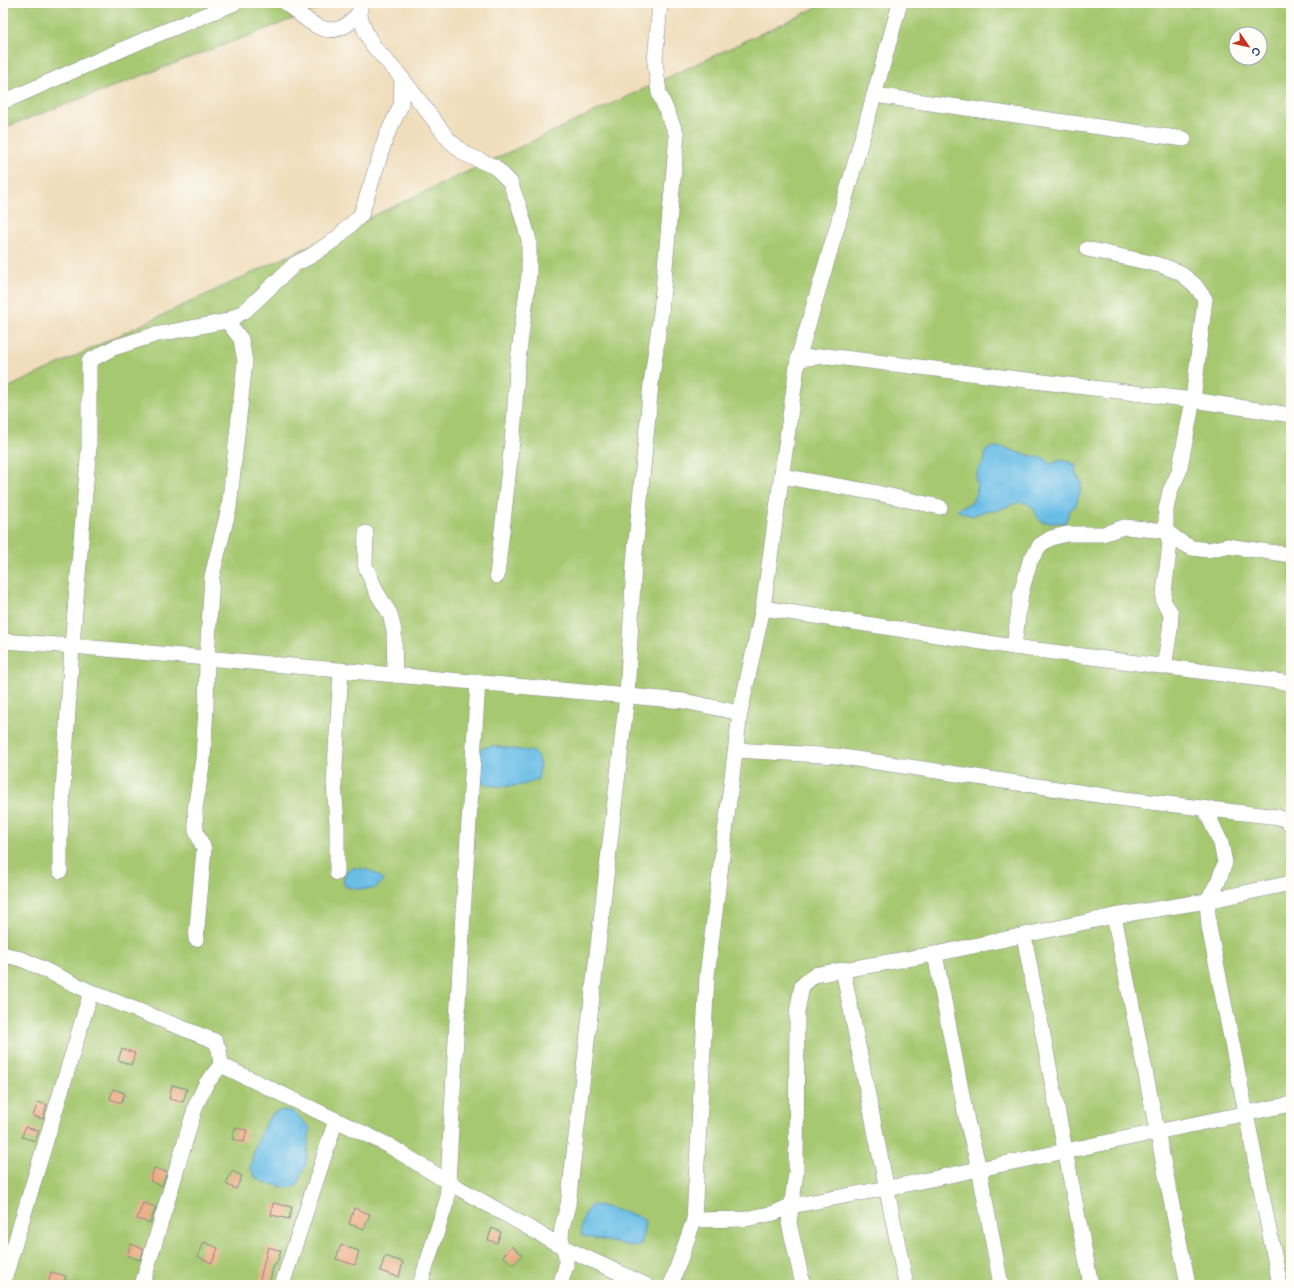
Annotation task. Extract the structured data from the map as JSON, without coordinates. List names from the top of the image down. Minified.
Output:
{"north":"bottom right"}
